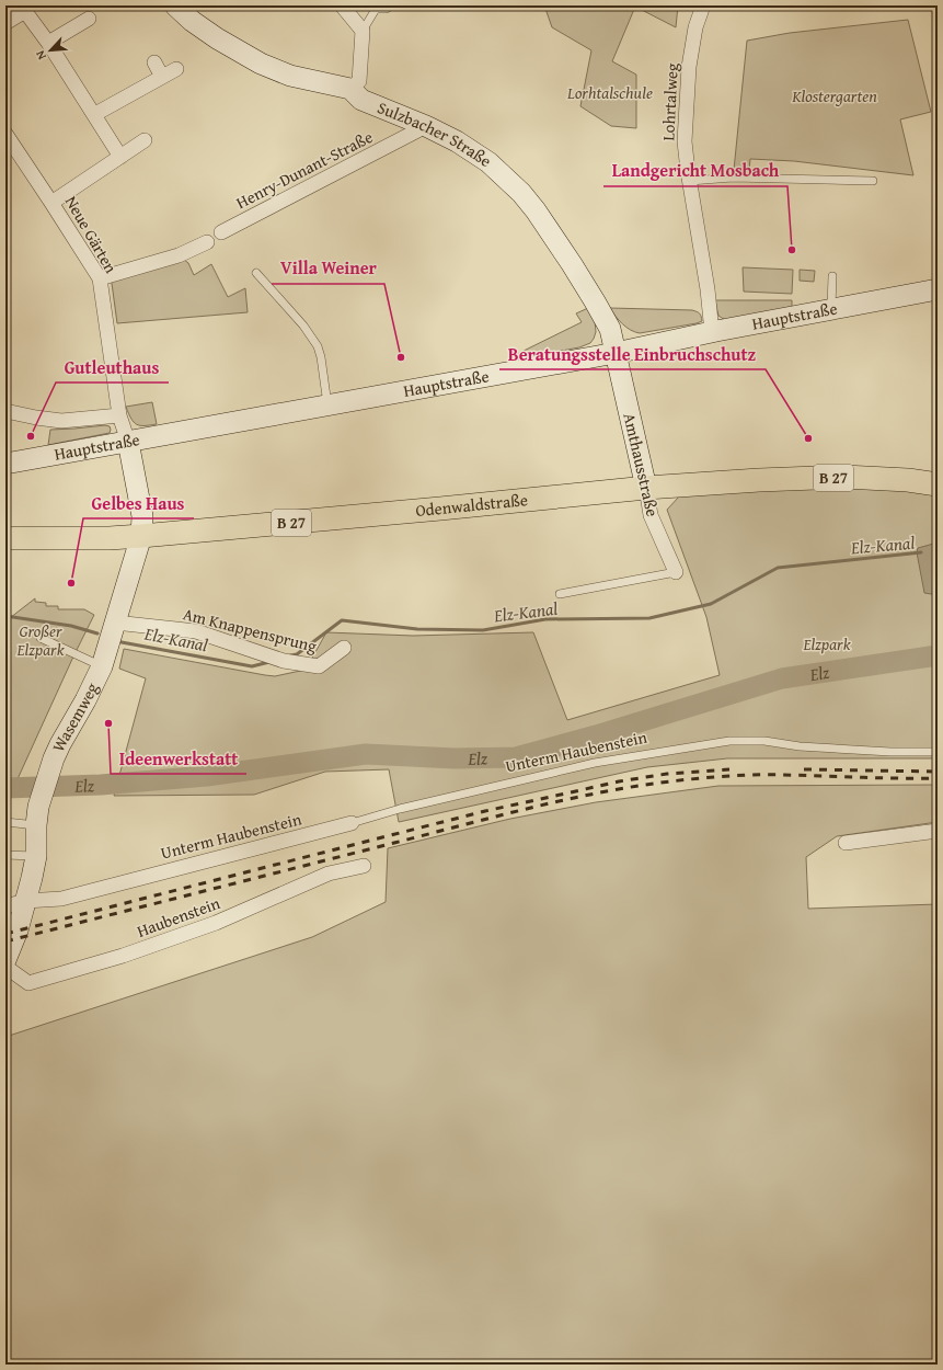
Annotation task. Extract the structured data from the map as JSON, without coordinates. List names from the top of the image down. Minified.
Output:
{"streets":{"main road":["B 27","Odenwaldstraße"],"street":["Lohrtalweg","Sulzbacher Straße","Henry-Dunant-Straße","Neue Gärten","Hauptstraße","Amthausstraße","Am Knappensprung","Wasemweg","Unterm Haubenstein","Haubenstein"]},"crossings":[["Lohrtalweg","Hauptstraße"],["Sulzbacher Straße","Henry-Dunant-Straße"],["Sulzbacher Straße","Hauptstraße"],["Sulzbacher Straße","Amthausstraße"],["Neue Gärten","Hauptstraße"],["Neue Gärten","Wasemweg"],["Hauptstraße","Amthausstraße"],["Hauptstraße","Wasemweg"],["Amthausstraße","Odenwaldstraße"],["Odenwaldstraße","Wasemweg"],["Am Knappensprung","Wasemweg"],["Wasemweg","Unterm Haubenstein"]],"water":["Elz-Kanal","Elz"],"parks":["Lorhtalschule","Klostergarten","Großer Elzpark","Elzpark"],"places":["Landgericht Mosbach","Villa Weiner","Gutleuthaus","Beratungsstelle Einbruchschutz","Gelbes Haus","Ideenwerkstatt"],"north":"bottom left"}
